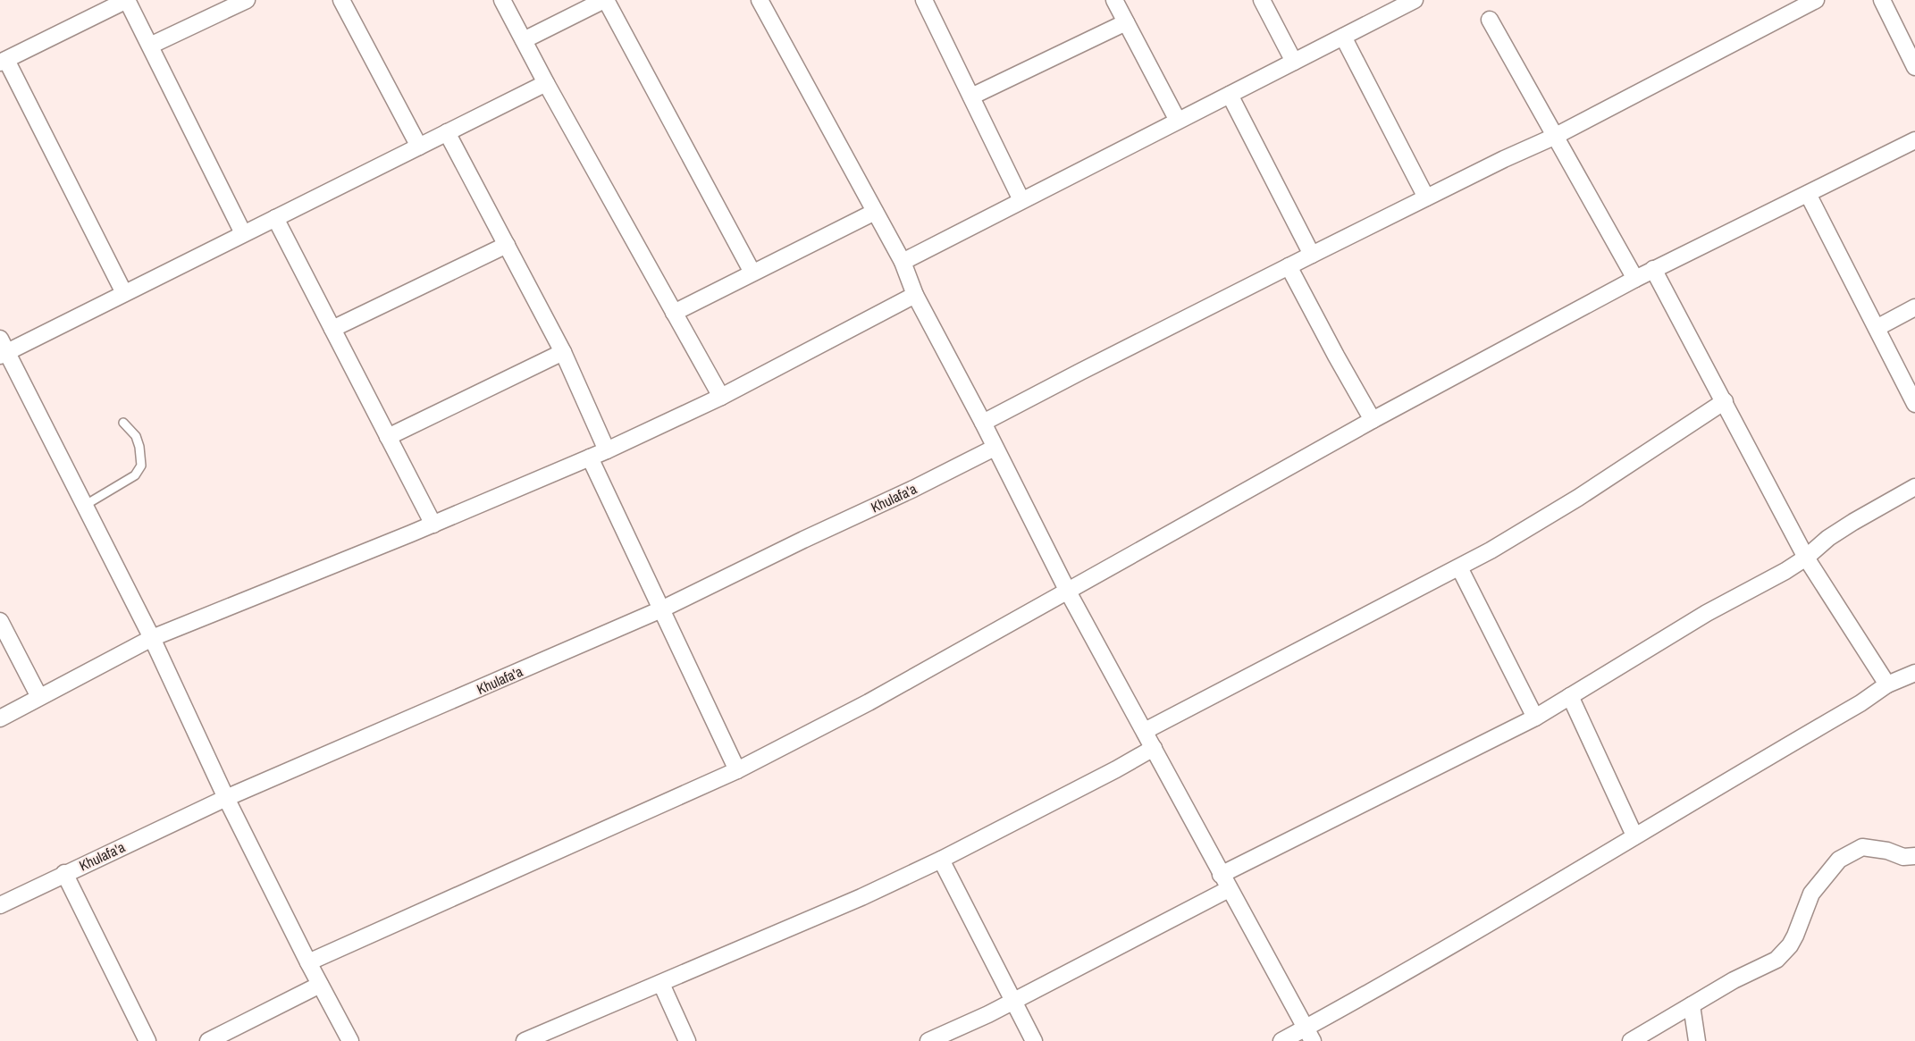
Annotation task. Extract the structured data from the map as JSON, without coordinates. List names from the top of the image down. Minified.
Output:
{"streets":{"street":["Khulafa'a"]}}
